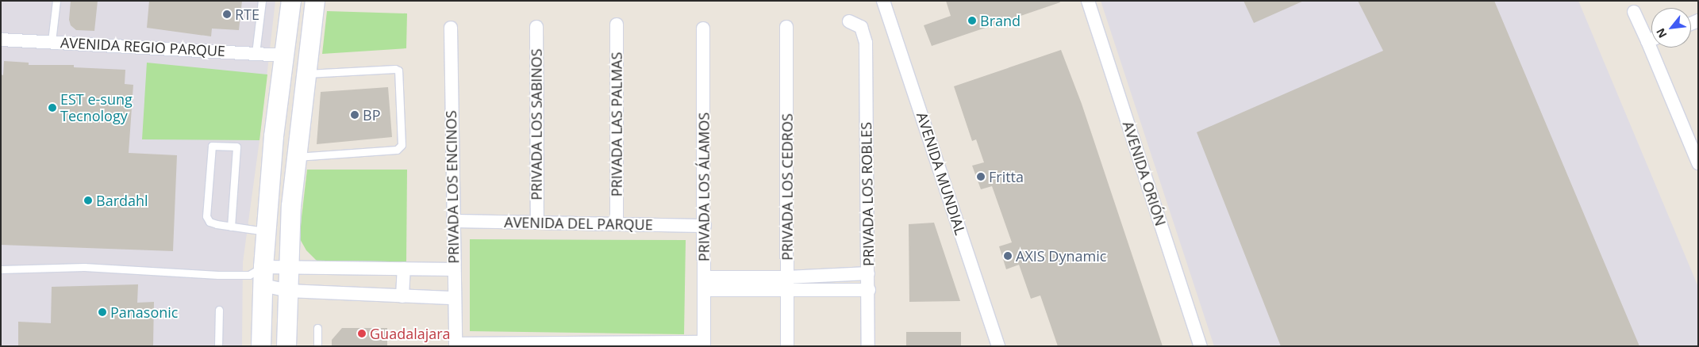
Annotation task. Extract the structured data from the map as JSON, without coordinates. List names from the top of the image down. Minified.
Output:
{"streets":{"street":["AVENIDA REGIO PARQUE","PRIVADA LOS SABINOS","PRIVADA LAS PALMAS","AVENIDA MUNDIAL","AVENIDA ORIÓN","PRIVADA LOS ENCINOS","PRIVADA LOS ÁLAMOS","PRIVADA LOS CEDROS","PRIVADA LOS ROBLES","AVENIDA DEL PARQUE"]},"crossings":[["PRIVADA LOS SABINOS","AVENIDA DEL PARQUE"],["PRIVADA LAS PALMAS","AVENIDA DEL PARQUE"],["PRIVADA LOS ENCINOS","AVENIDA DEL PARQUE"],["PRIVADA LOS ÁLAMOS","AVENIDA DEL PARQUE"]],"places":["RTE","Brand","EST e-sung Tecnology","BP","Fritta","Bardahl","AXIS Dynamic","Panasonic","Guadalajara"],"north":"bottom left"}
